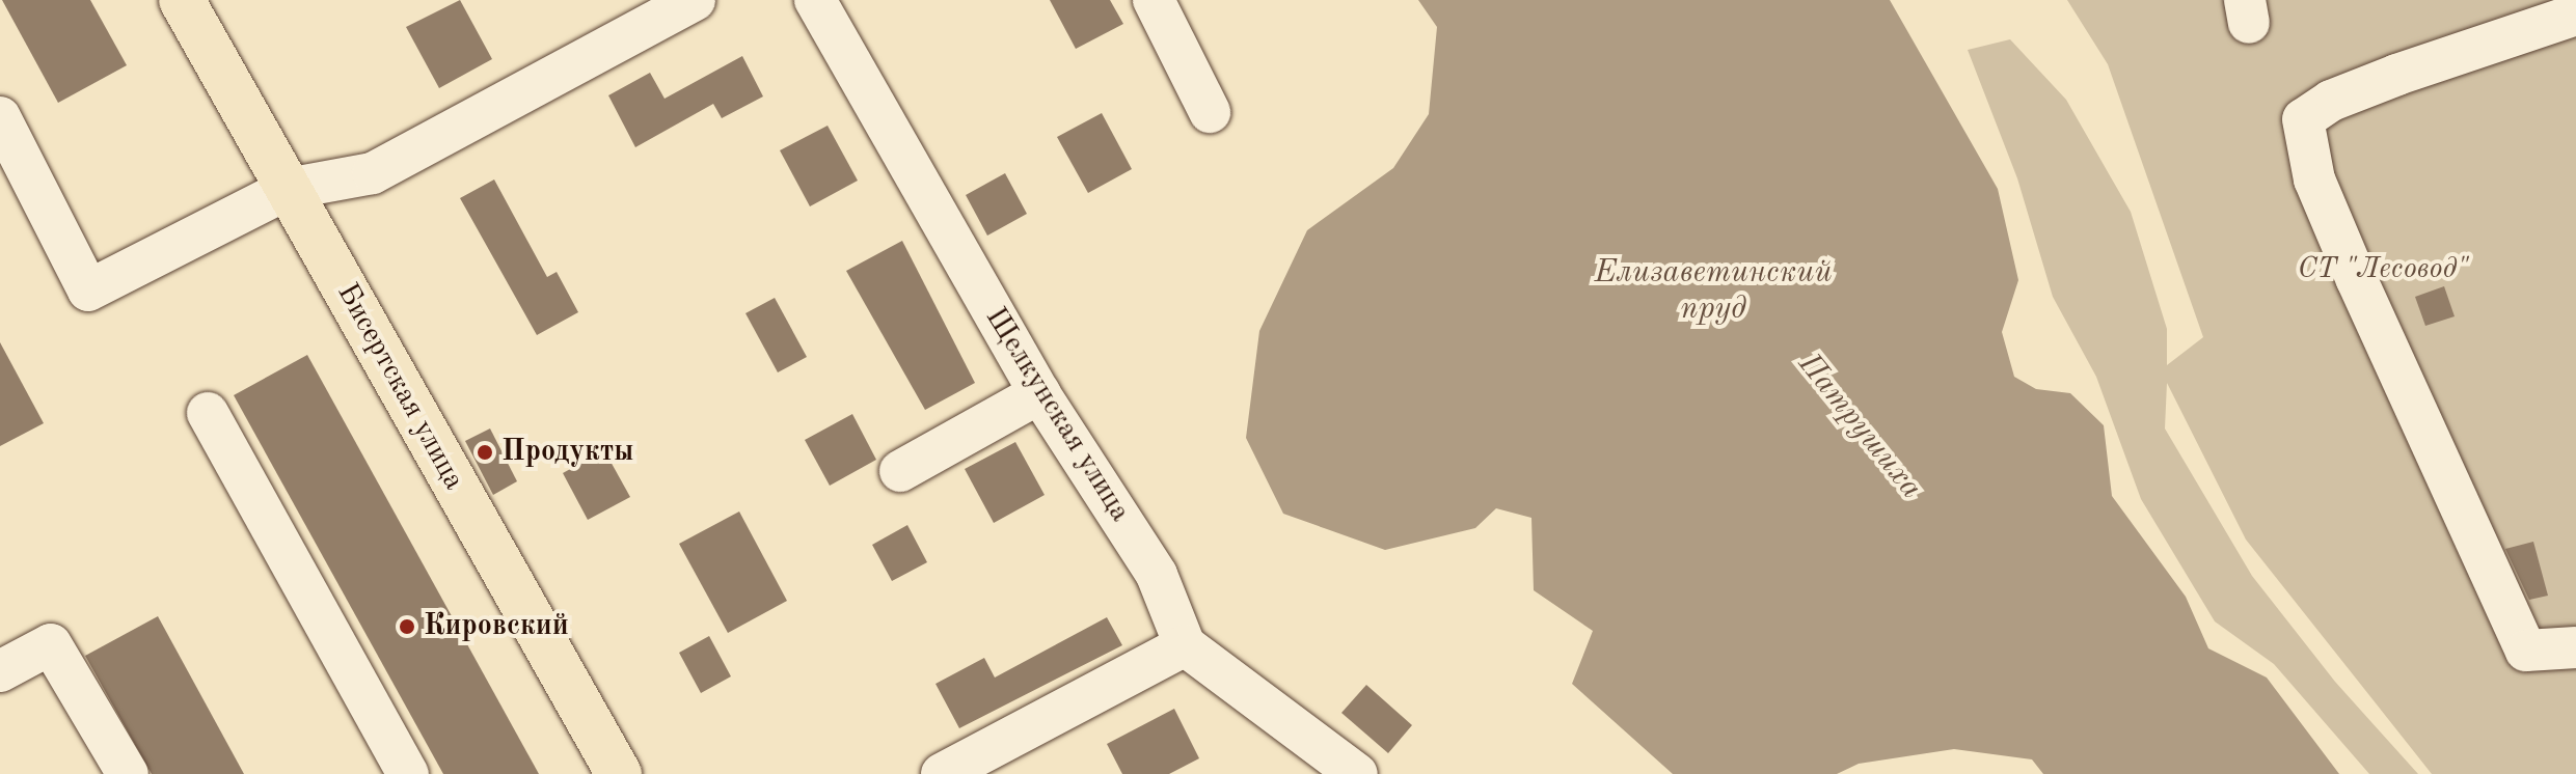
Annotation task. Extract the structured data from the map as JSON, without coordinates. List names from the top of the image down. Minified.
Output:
{"streets":{"main road":["Бисертская улица"],"street":["Щелкунская улица"]},"water":["Елизаветинский пруд","Патрушиха"],"parks":["СТ \"Лесовод\""],"places":["Продукты","Кировский"]}
